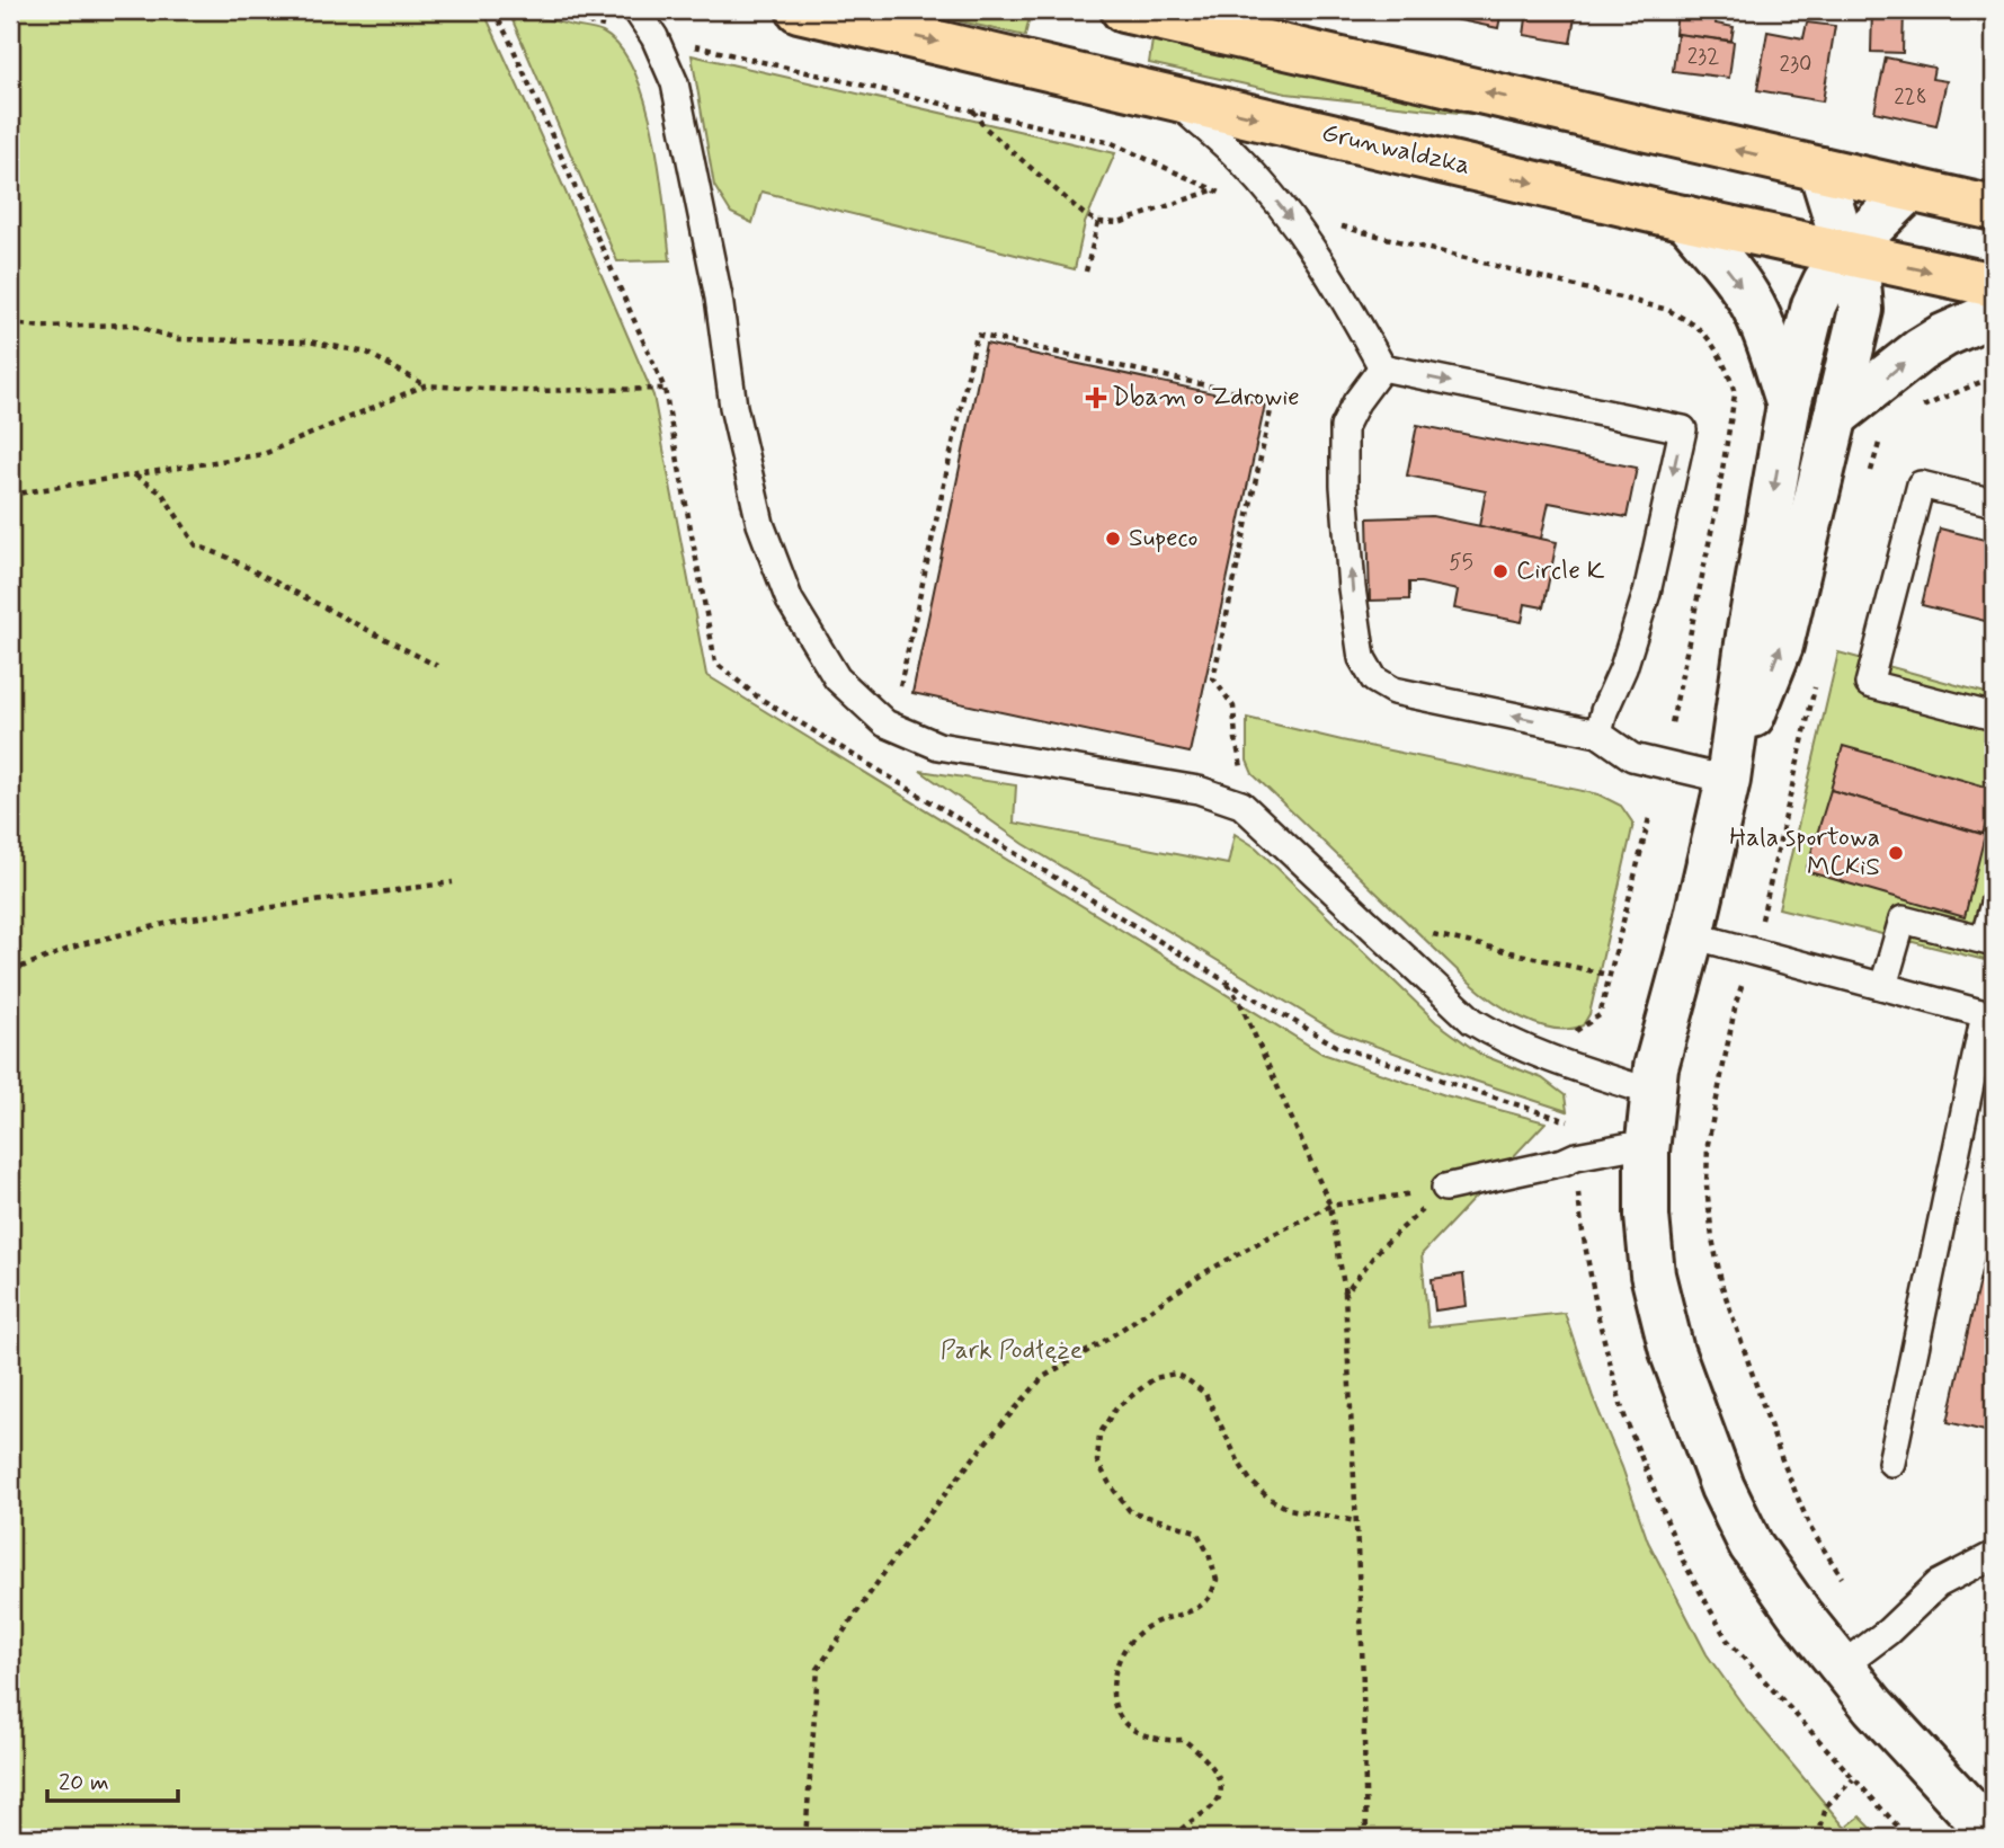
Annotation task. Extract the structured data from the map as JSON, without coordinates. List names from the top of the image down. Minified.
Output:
{"streets":{"main road":["Grunwaldzka"]},"parks":["Park Podłęże"],"places":{"health":["Dbam o Zdrowie"],"other":["Supeco","Circle K","Hala sportowa MCKiS"]},"house_numbers":["232","230","228","55"],"scale_bar":"20 m"}
